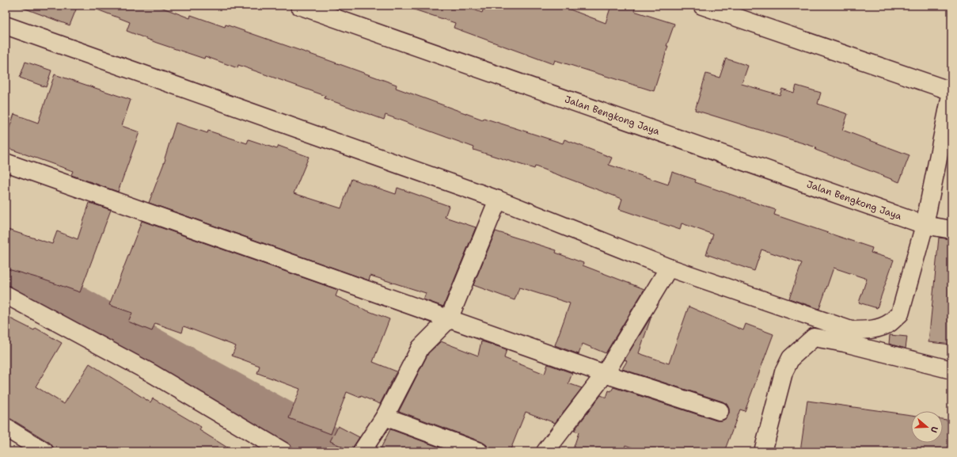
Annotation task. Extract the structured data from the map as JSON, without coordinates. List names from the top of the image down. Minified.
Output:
{"streets":{"street":["Jalan Bengkong Jaya"]},"north":"right"}
